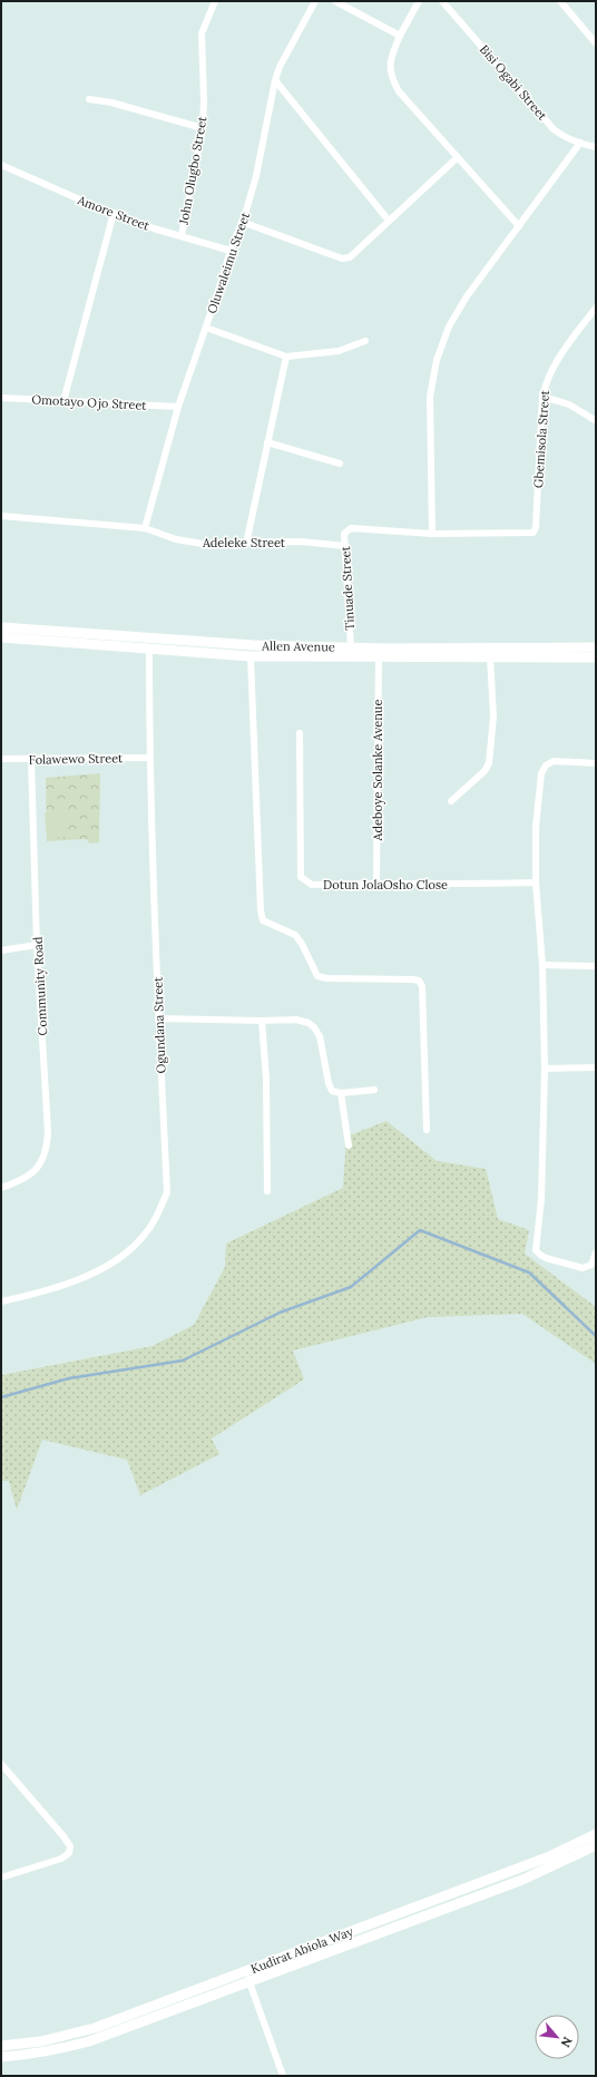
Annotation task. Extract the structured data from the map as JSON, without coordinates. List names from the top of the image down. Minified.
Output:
{"streets":{"main road":["Allen Avenue","Kudirat Abiola Way"],"street":["Bisi Ogabi Street","John Olugbo Street","Amore Street","Oluwaleimu Street","Omotayo Ojo Street","Gbemisola Street","Adeleke Street","Tinuade Street","Folawewo Street","Adeboye Solanke Avenue","Dotun JolaOsho Close","Community Road","Ogundana Street"]},"crossings":[["John Olugbo Street","Amore Street"],["Amore Street","Oluwaleimu Street"],["Oluwaleimu Street","Omotayo Ojo Street"],["Oluwaleimu Street","Adeleke Street"],["Gbemisola Street","Tinuade Street"],["Adeleke Street","Tinuade Street"],["Tinuade Street","Allen Avenue"],["Allen Avenue","Adeboye Solanke Avenue"],["Allen Avenue","Ogundana Street"],["Folawewo Street","Community Road"],["Folawewo Street","Ogundana Street"],["Adeboye Solanke Avenue","Dotun JolaOsho Close"]],"north":"bottom right"}
